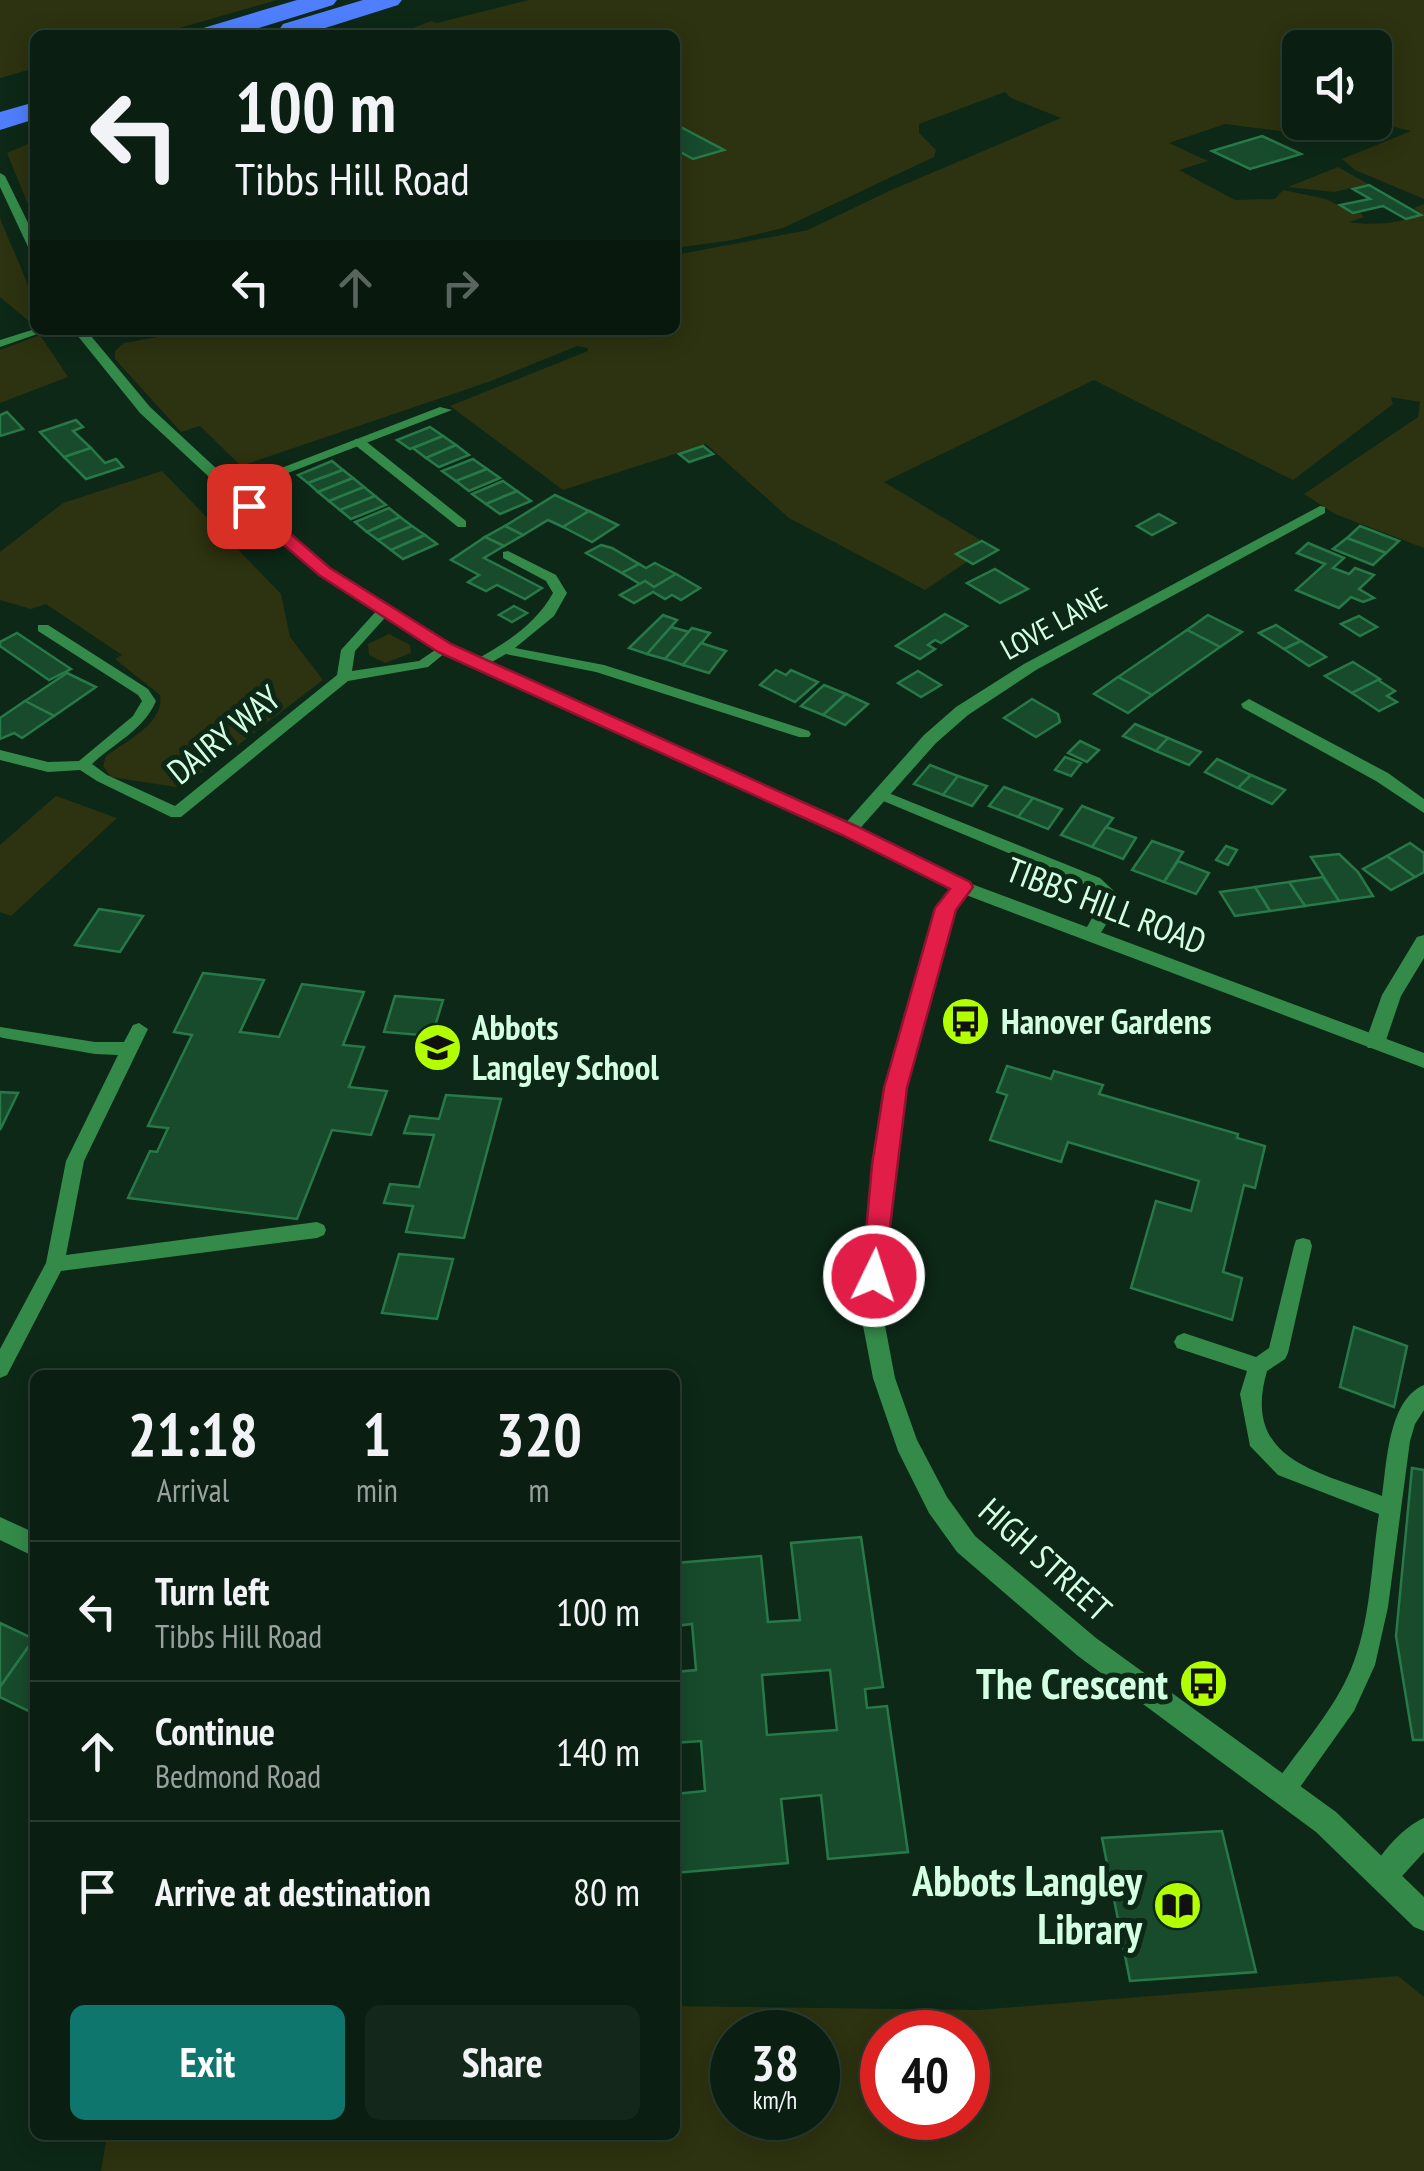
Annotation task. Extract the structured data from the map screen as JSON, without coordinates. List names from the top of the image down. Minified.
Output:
{"streets":{"street":["LOVE LANE","TIBBS HILL ROAD","HIGH STREET"],"lane":["DAIRY WAY"]},"crossings":[["LOVE LANE","TIBBS HILL ROAD"],["DAIRY WAY","TIBBS HILL ROAD"],["TIBBS HILL ROAD","HIGH STREET"]],"places":{"bus stop":["Hanover Gardens","The Crescent"],"school or university":["Abbots Langley School"],"library":["Abbots Langley Library"]},"page":{"turn":["100 m","Tibbs Hill Road"],"eta":["21:18","Arrival","1","min","320","m"],"list":[{"name":"Turn left","note":"Tibbs Hill Road","value":"100 m"},{"name":"Continue","note":"Bedmond Road","value":"140 m"},{"name":"Arrive at destination","value":"80 m"}],"buttons":["Exit","Share"],"speed":"38 km/h","limit":"40"}}
